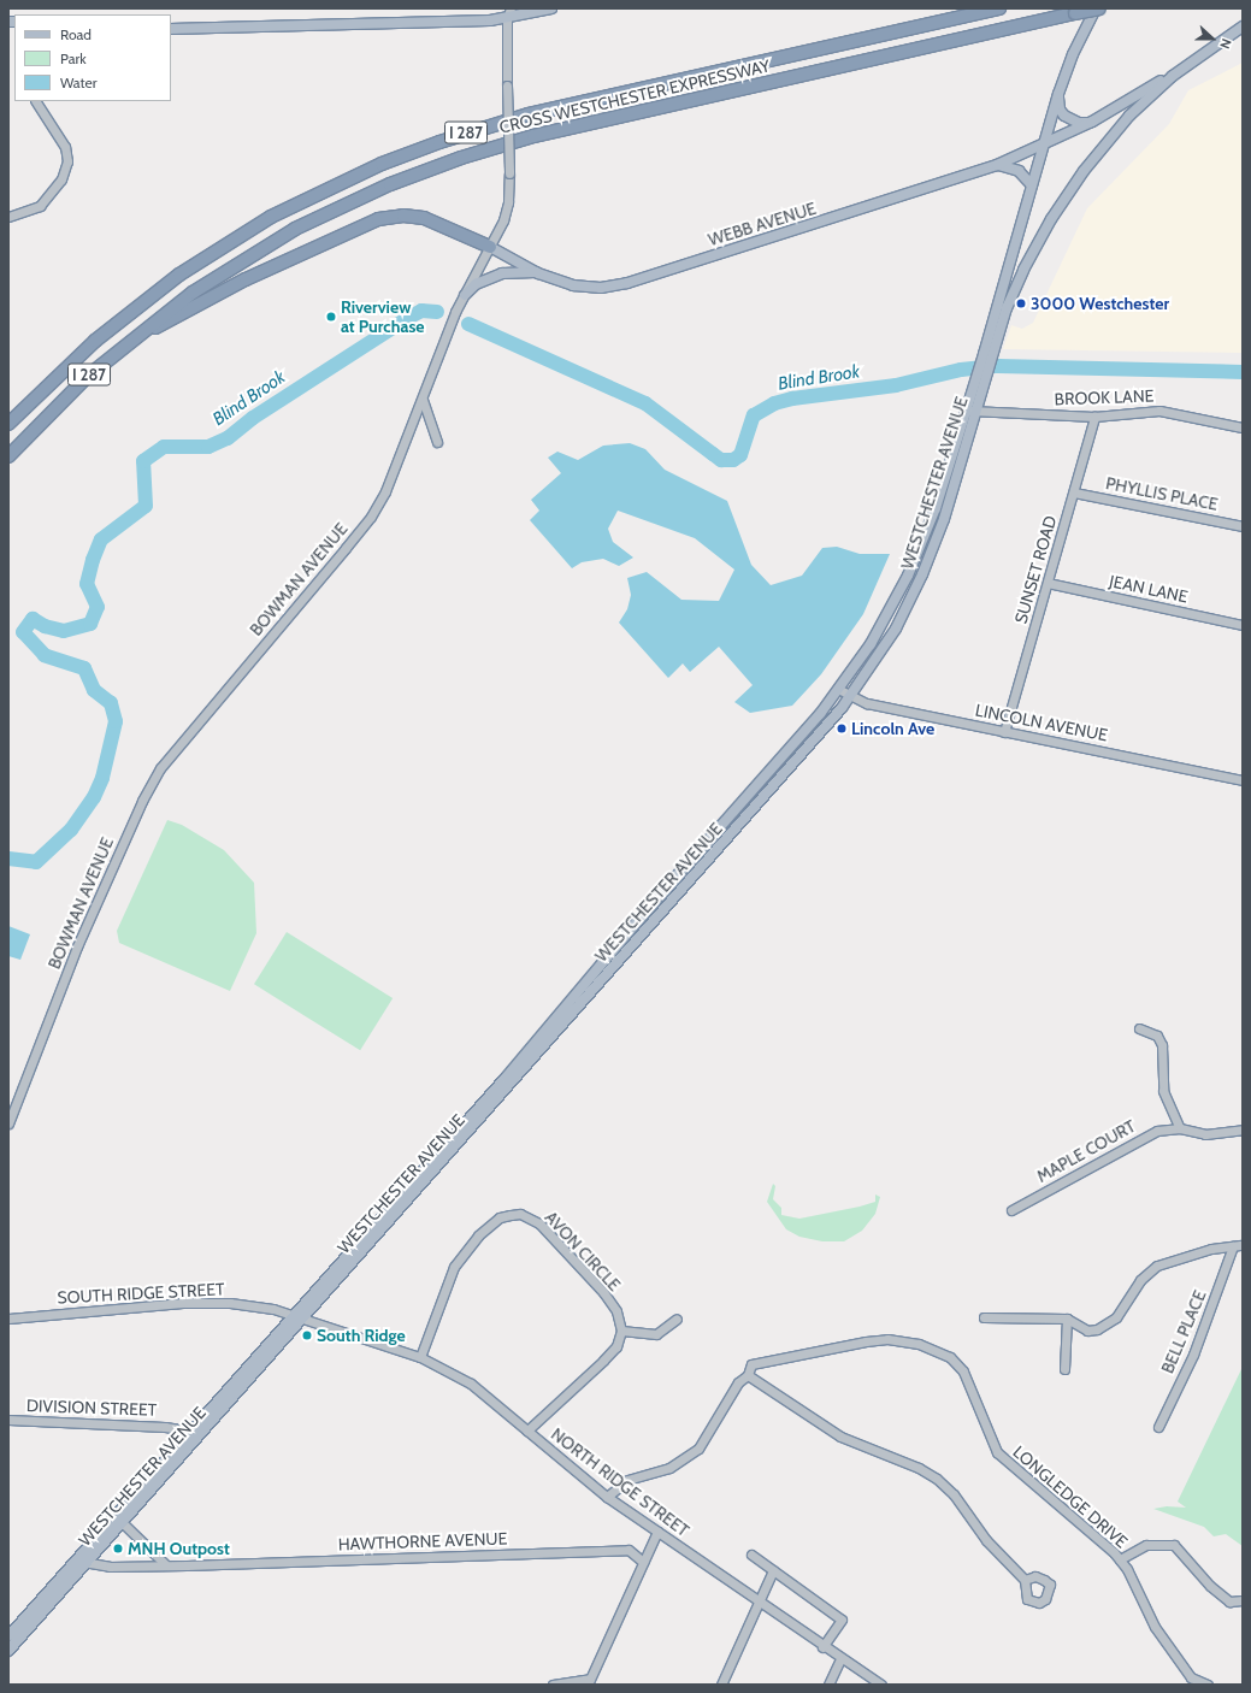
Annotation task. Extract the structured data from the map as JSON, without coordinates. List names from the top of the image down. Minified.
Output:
{"streets":{"highway":["CROSS WESTCHESTER EXPRESSWAY","I 287"],"main road":["WEBB AVENUE","WESTCHESTER AVENUE"],"street":["BROOK LANE","PHYLLIS PLACE","SUNSET ROAD","BOWMAN AVENUE","JEAN LANE","LINCOLN AVENUE","MAPLE COURT","AVON CIRCLE","SOUTH RIDGE STREET","BELL PLACE","DIVISION STREET","NORTH RIDGE STREET","LONGLEDGE DRIVE","HAWTHORNE AVENUE"]},"crossings":[["WEBB AVENUE","WESTCHESTER AVENUE"],["WEBB AVENUE","BOWMAN AVENUE"],["BROOK LANE","WESTCHESTER AVENUE"],["BROOK LANE","SUNSET ROAD"],["WESTCHESTER AVENUE","LINCOLN AVENUE"],["WESTCHESTER AVENUE","SOUTH RIDGE STREET"],["WESTCHESTER AVENUE","DIVISION STREET"],["WESTCHESTER AVENUE","NORTH RIDGE STREET"],["WESTCHESTER AVENUE","HAWTHORNE AVENUE"],["PHYLLIS PLACE","SUNSET ROAD"],["SUNSET ROAD","JEAN LANE"],["SUNSET ROAD","LINCOLN AVENUE"],["AVON CIRCLE","NORTH RIDGE STREET"],["SOUTH RIDGE STREET","NORTH RIDGE STREET"],["NORTH RIDGE STREET","LONGLEDGE DRIVE"]],"water":["Blind Brook"],"places":["3000 Westchester","Riverview at Purchase","Lincoln Ave","South Ridge","MNH Outpost"],"legend":["Road","Park","Water"],"north":"right"}
